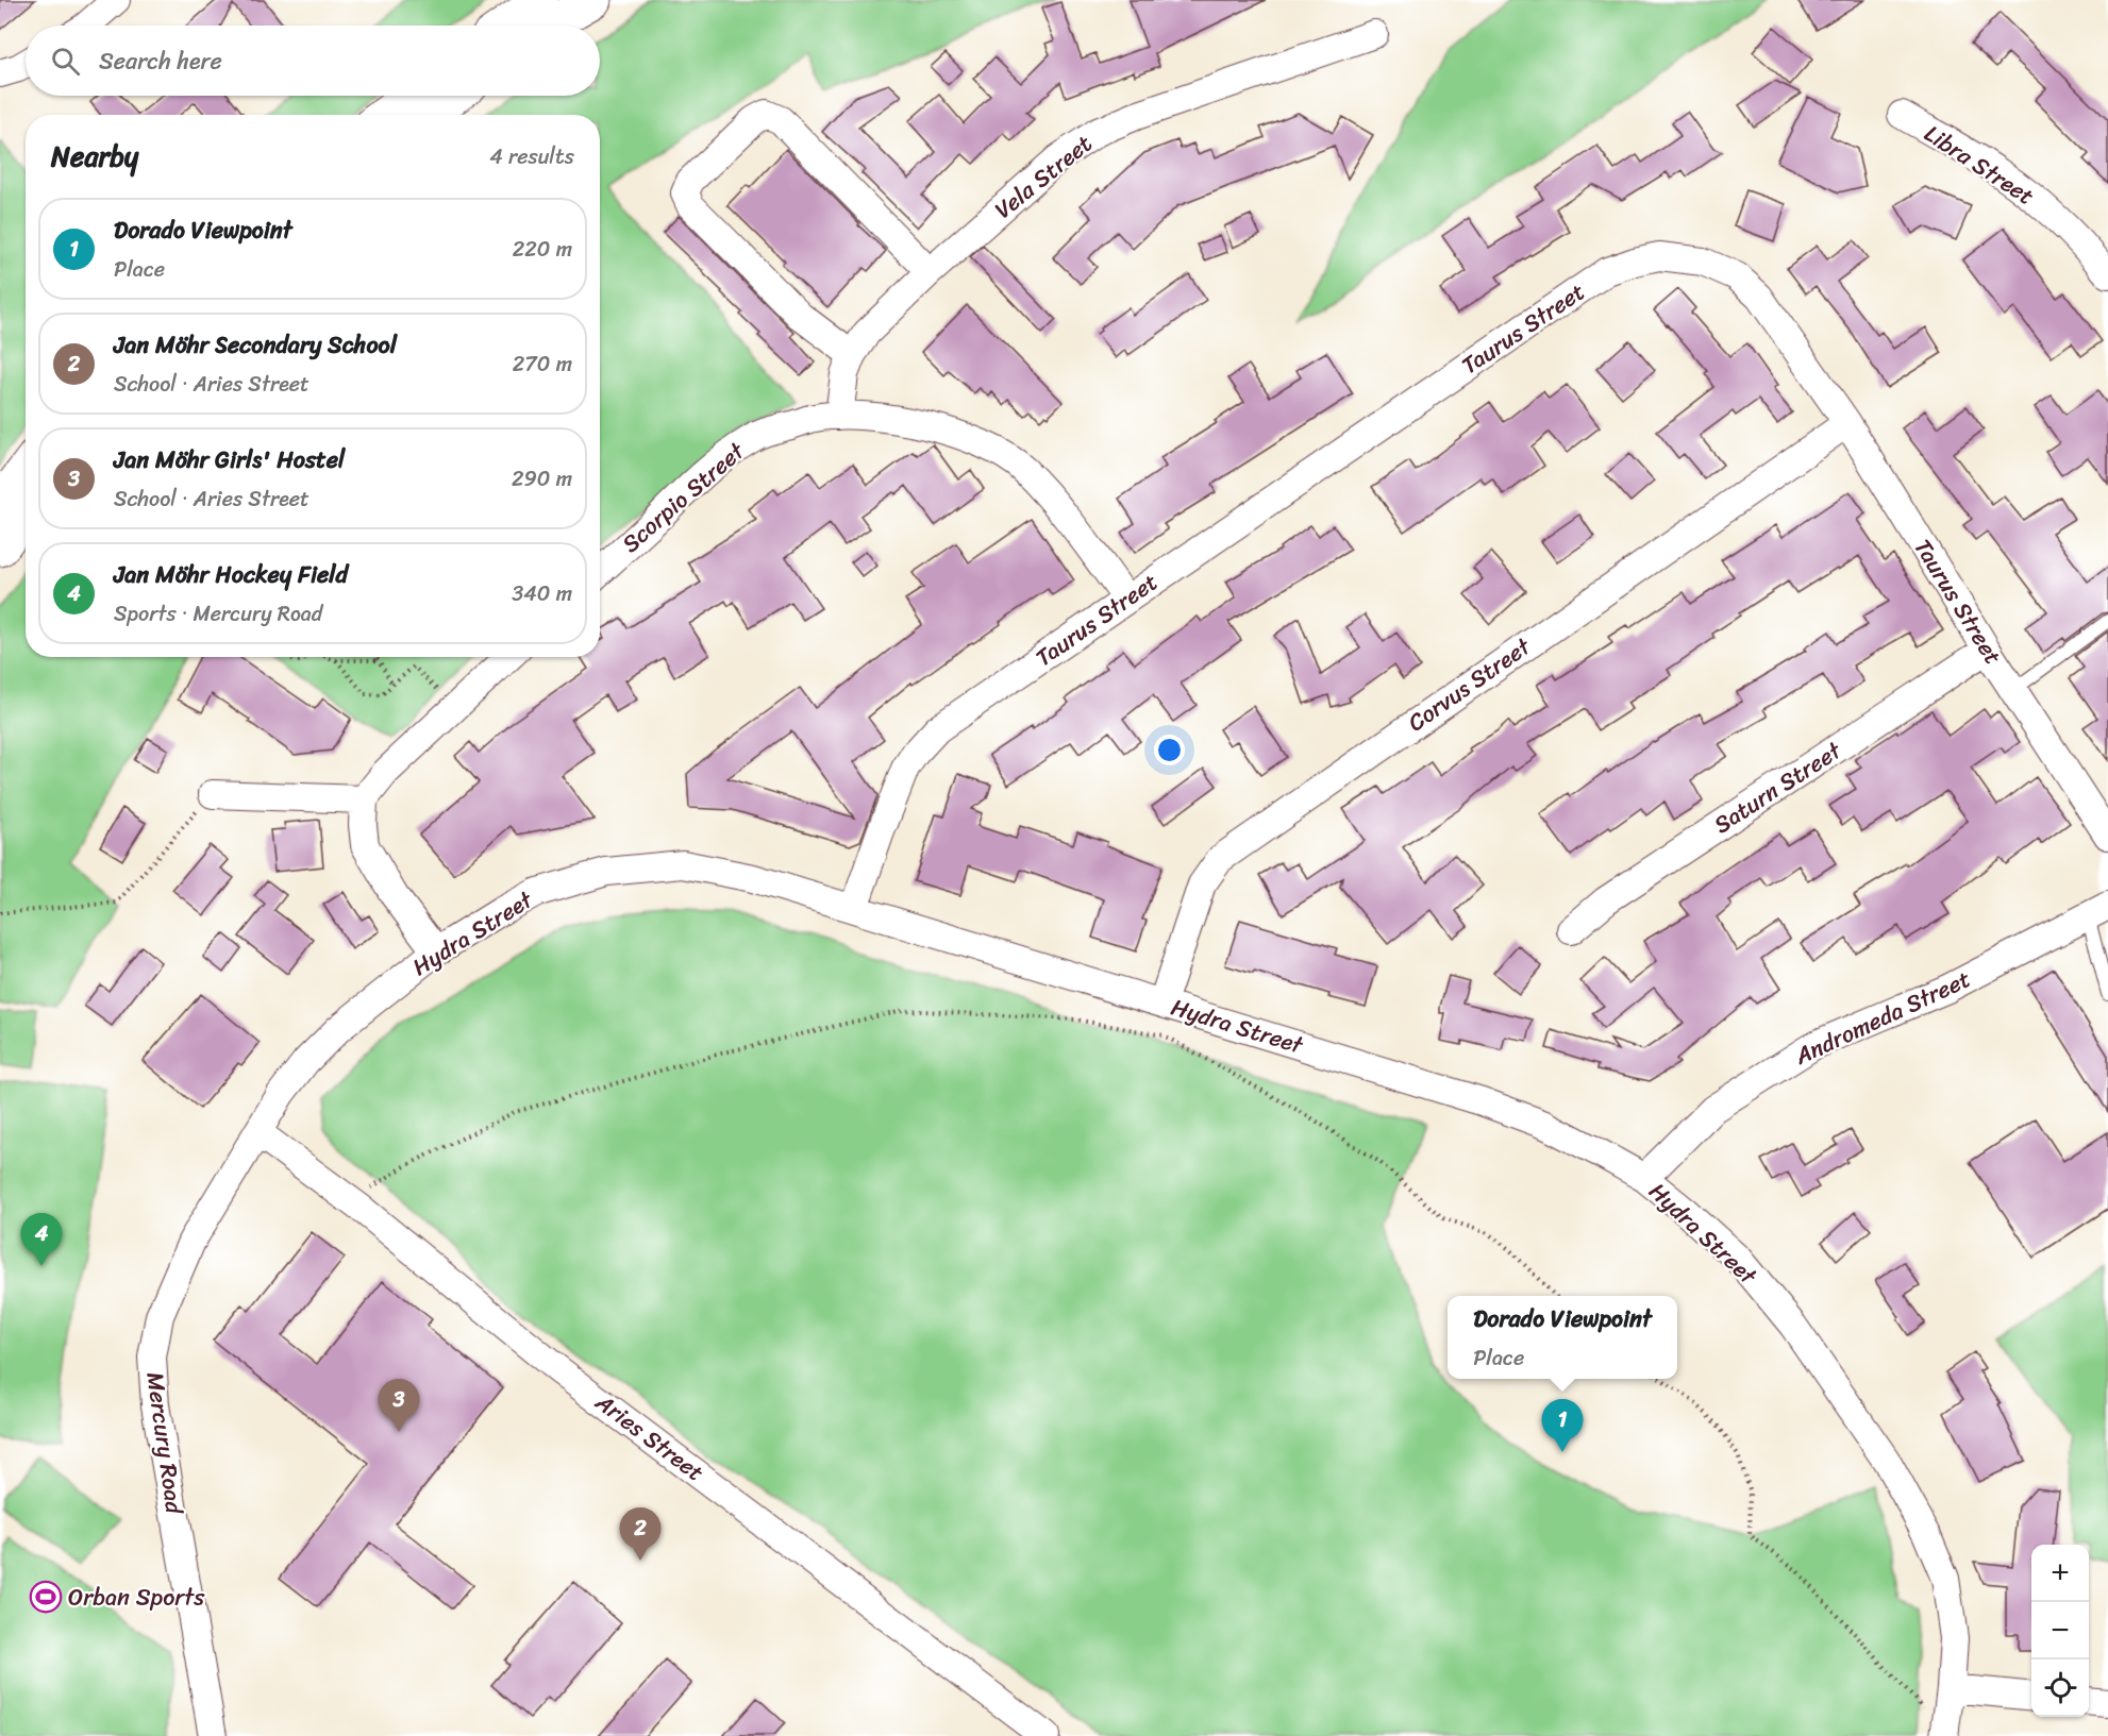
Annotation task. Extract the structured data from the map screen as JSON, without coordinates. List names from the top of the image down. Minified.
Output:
{"streets":{"street":["Libra Street","Vela Street","Taurus Street","Scorpio Street","Corvus Street","Saturn Street","Hydra Street","Andromeda Street","Aries Street","Mercury Road"]},"crossings":[["Vela Street","Scorpio Street"],["Taurus Street","Scorpio Street"],["Taurus Street","Corvus Street"],["Taurus Street","Saturn Street"],["Taurus Street","Hydra Street"],["Corvus Street","Hydra Street"],["Hydra Street","Andromeda Street"],["Hydra Street","Aries Street"],["Hydra Street","Mercury Road"],["Aries Street","Mercury Road"]],"places":{"sports":["Orban Sports"]},"page":{"search":"Search here","heading":["Nearby","4 results"],"list":[{"mark":"1","name":"Dorado Viewpoint","note":"Place","value":"220 m"},{"mark":"2","name":"Jan Möhr Secondary School","note":"School · Aries Street","value":"270 m"},{"mark":"3","name":"Jan Möhr Girls' Hostel","note":"School · Aries Street","value":"290 m"},{"mark":"4","name":"Jan Möhr Hockey Field","note":"Sports · Mercury Road","value":"340 m"}],"pins":["4","3","1","2"],"popup":["Dorado Viewpoint","Place"],"map_buttons":["+","−"]}}
